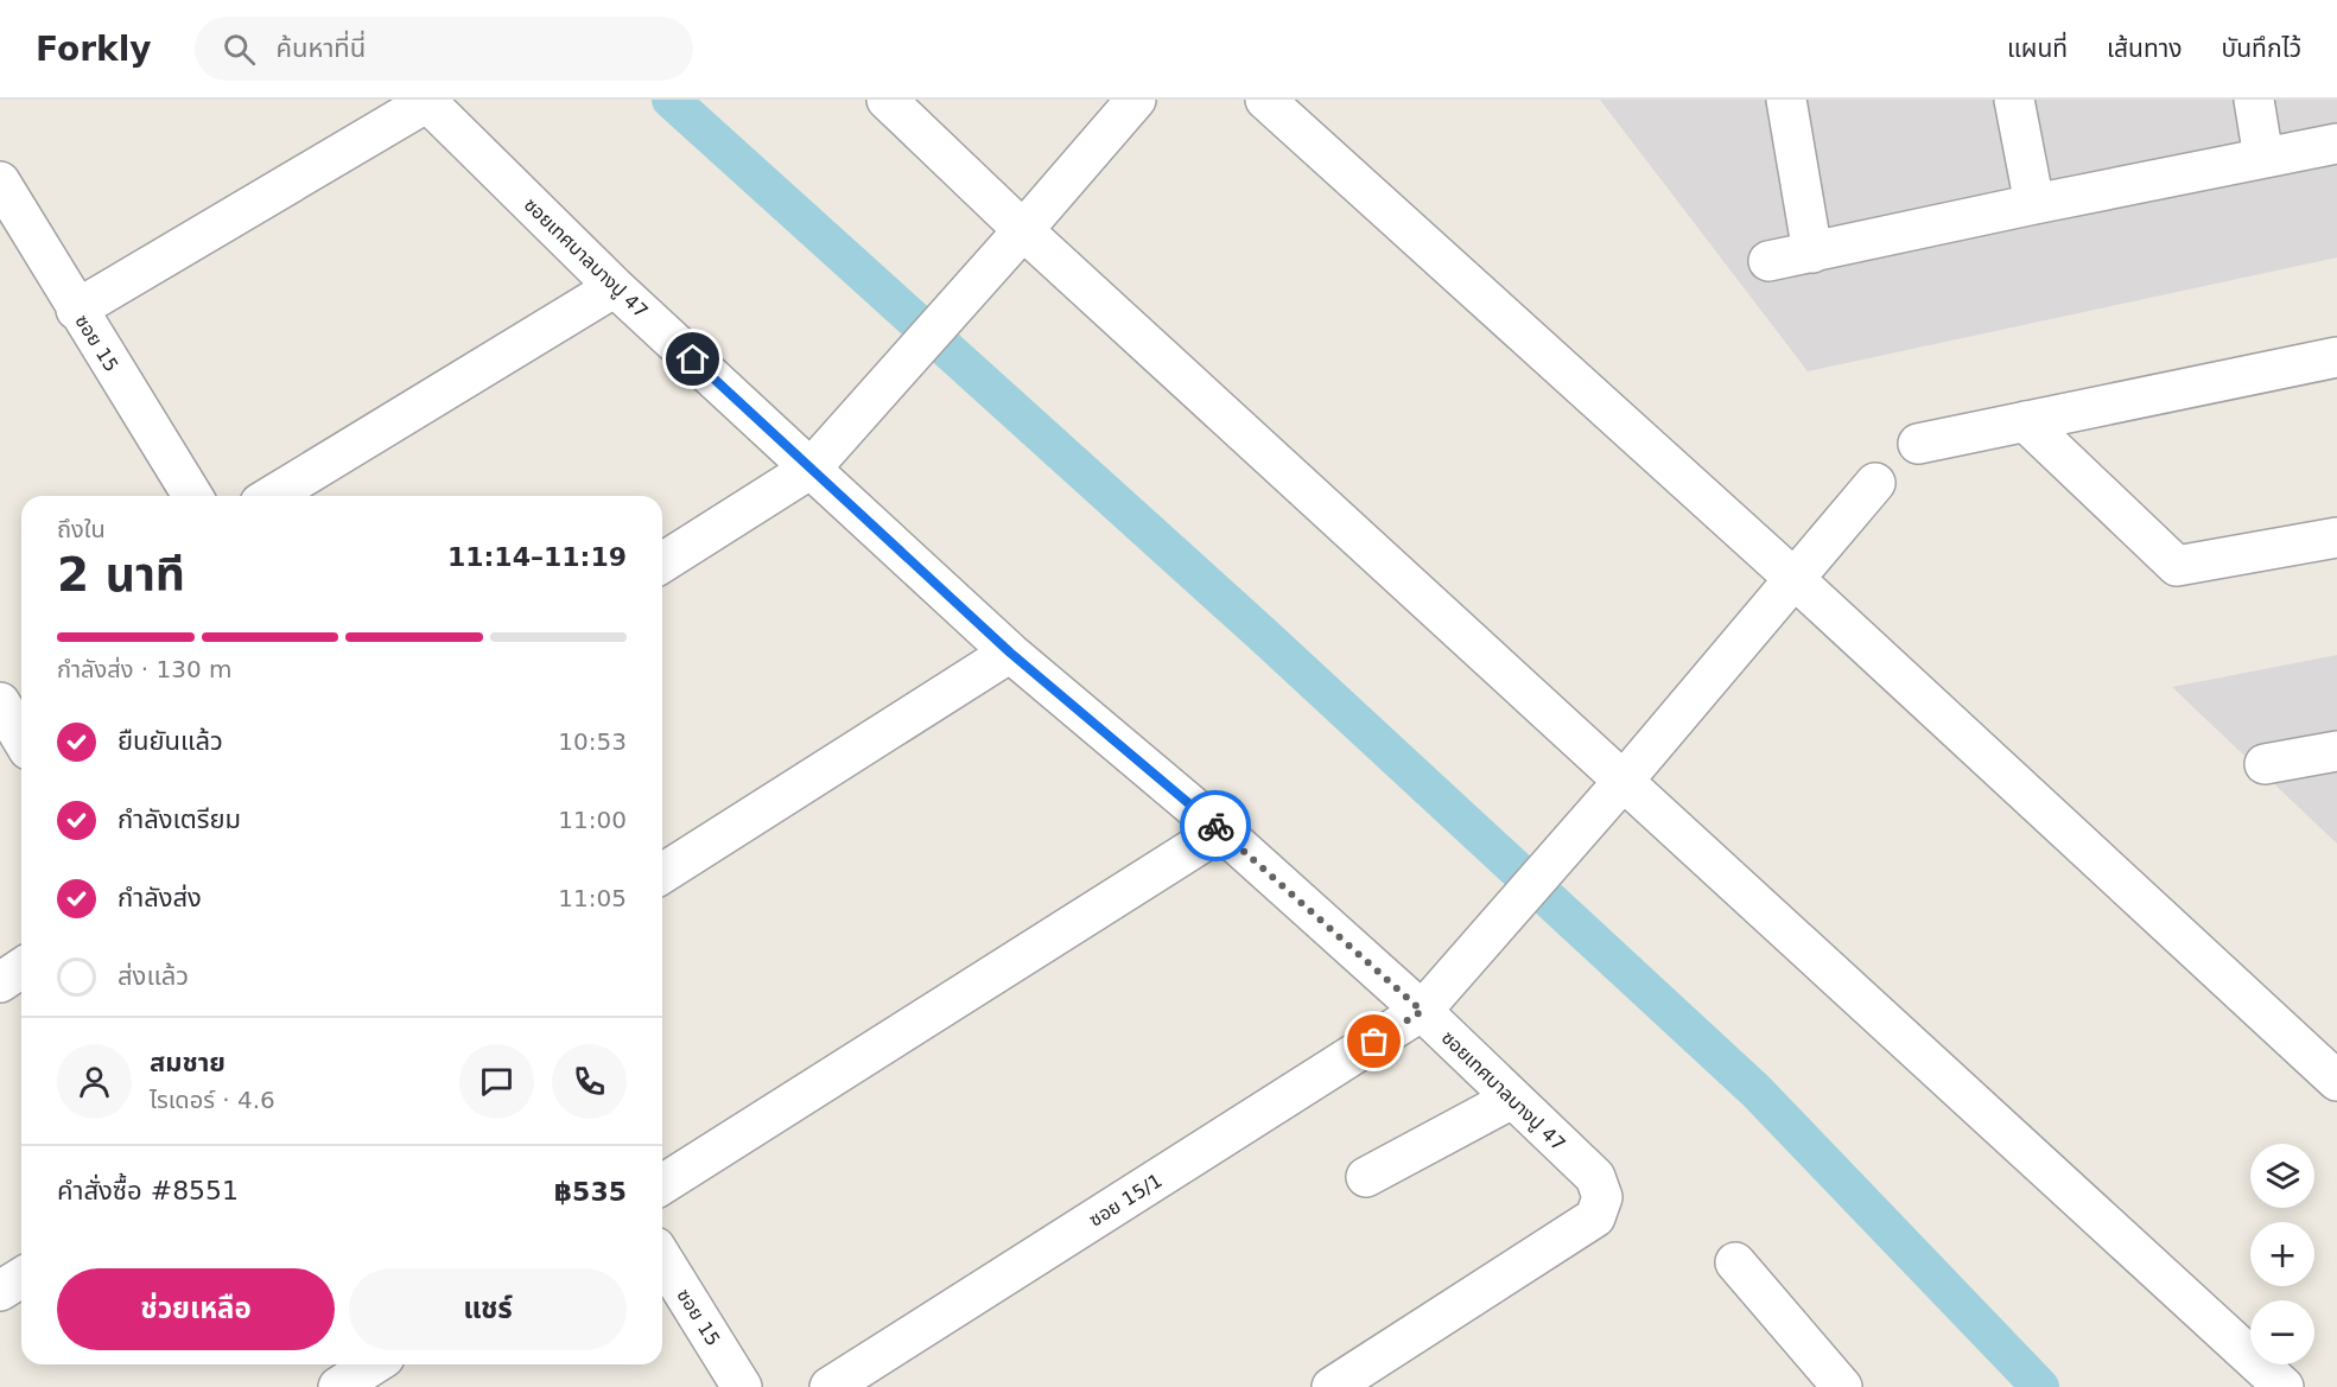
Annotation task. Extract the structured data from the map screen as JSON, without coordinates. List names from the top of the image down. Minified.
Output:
{"streets":{"street":["ซอยเทศบาลบางปู 47","ซอย 15","ซอย 15/1"]},"crossings":[["ซอยเทศบาลบางปู 47","ซอย 15/1"]],"page":{"header":"Forkly","search":"ค้นหาที่นี่","nav":["แผนที่","เส้นทาง","บันทึกไว้"],"heading":["2 นาที","ถึงใน","11:14–11:19"],"panel":["สมชาย","ไรเดอร์ · 4.6","คำสั่งซื้อ #8551","฿535"],"bar":"กำลังส่ง · 130 m","list":[["ยืนยันแล้ว","10:53"],["กำลังเตรียม","11:00"],["กำลังส่ง","11:05"],"ส่งแล้ว"],"map_buttons":["+","−"],"buttons":["ช่วยเหลือ","แชร์"]}}
